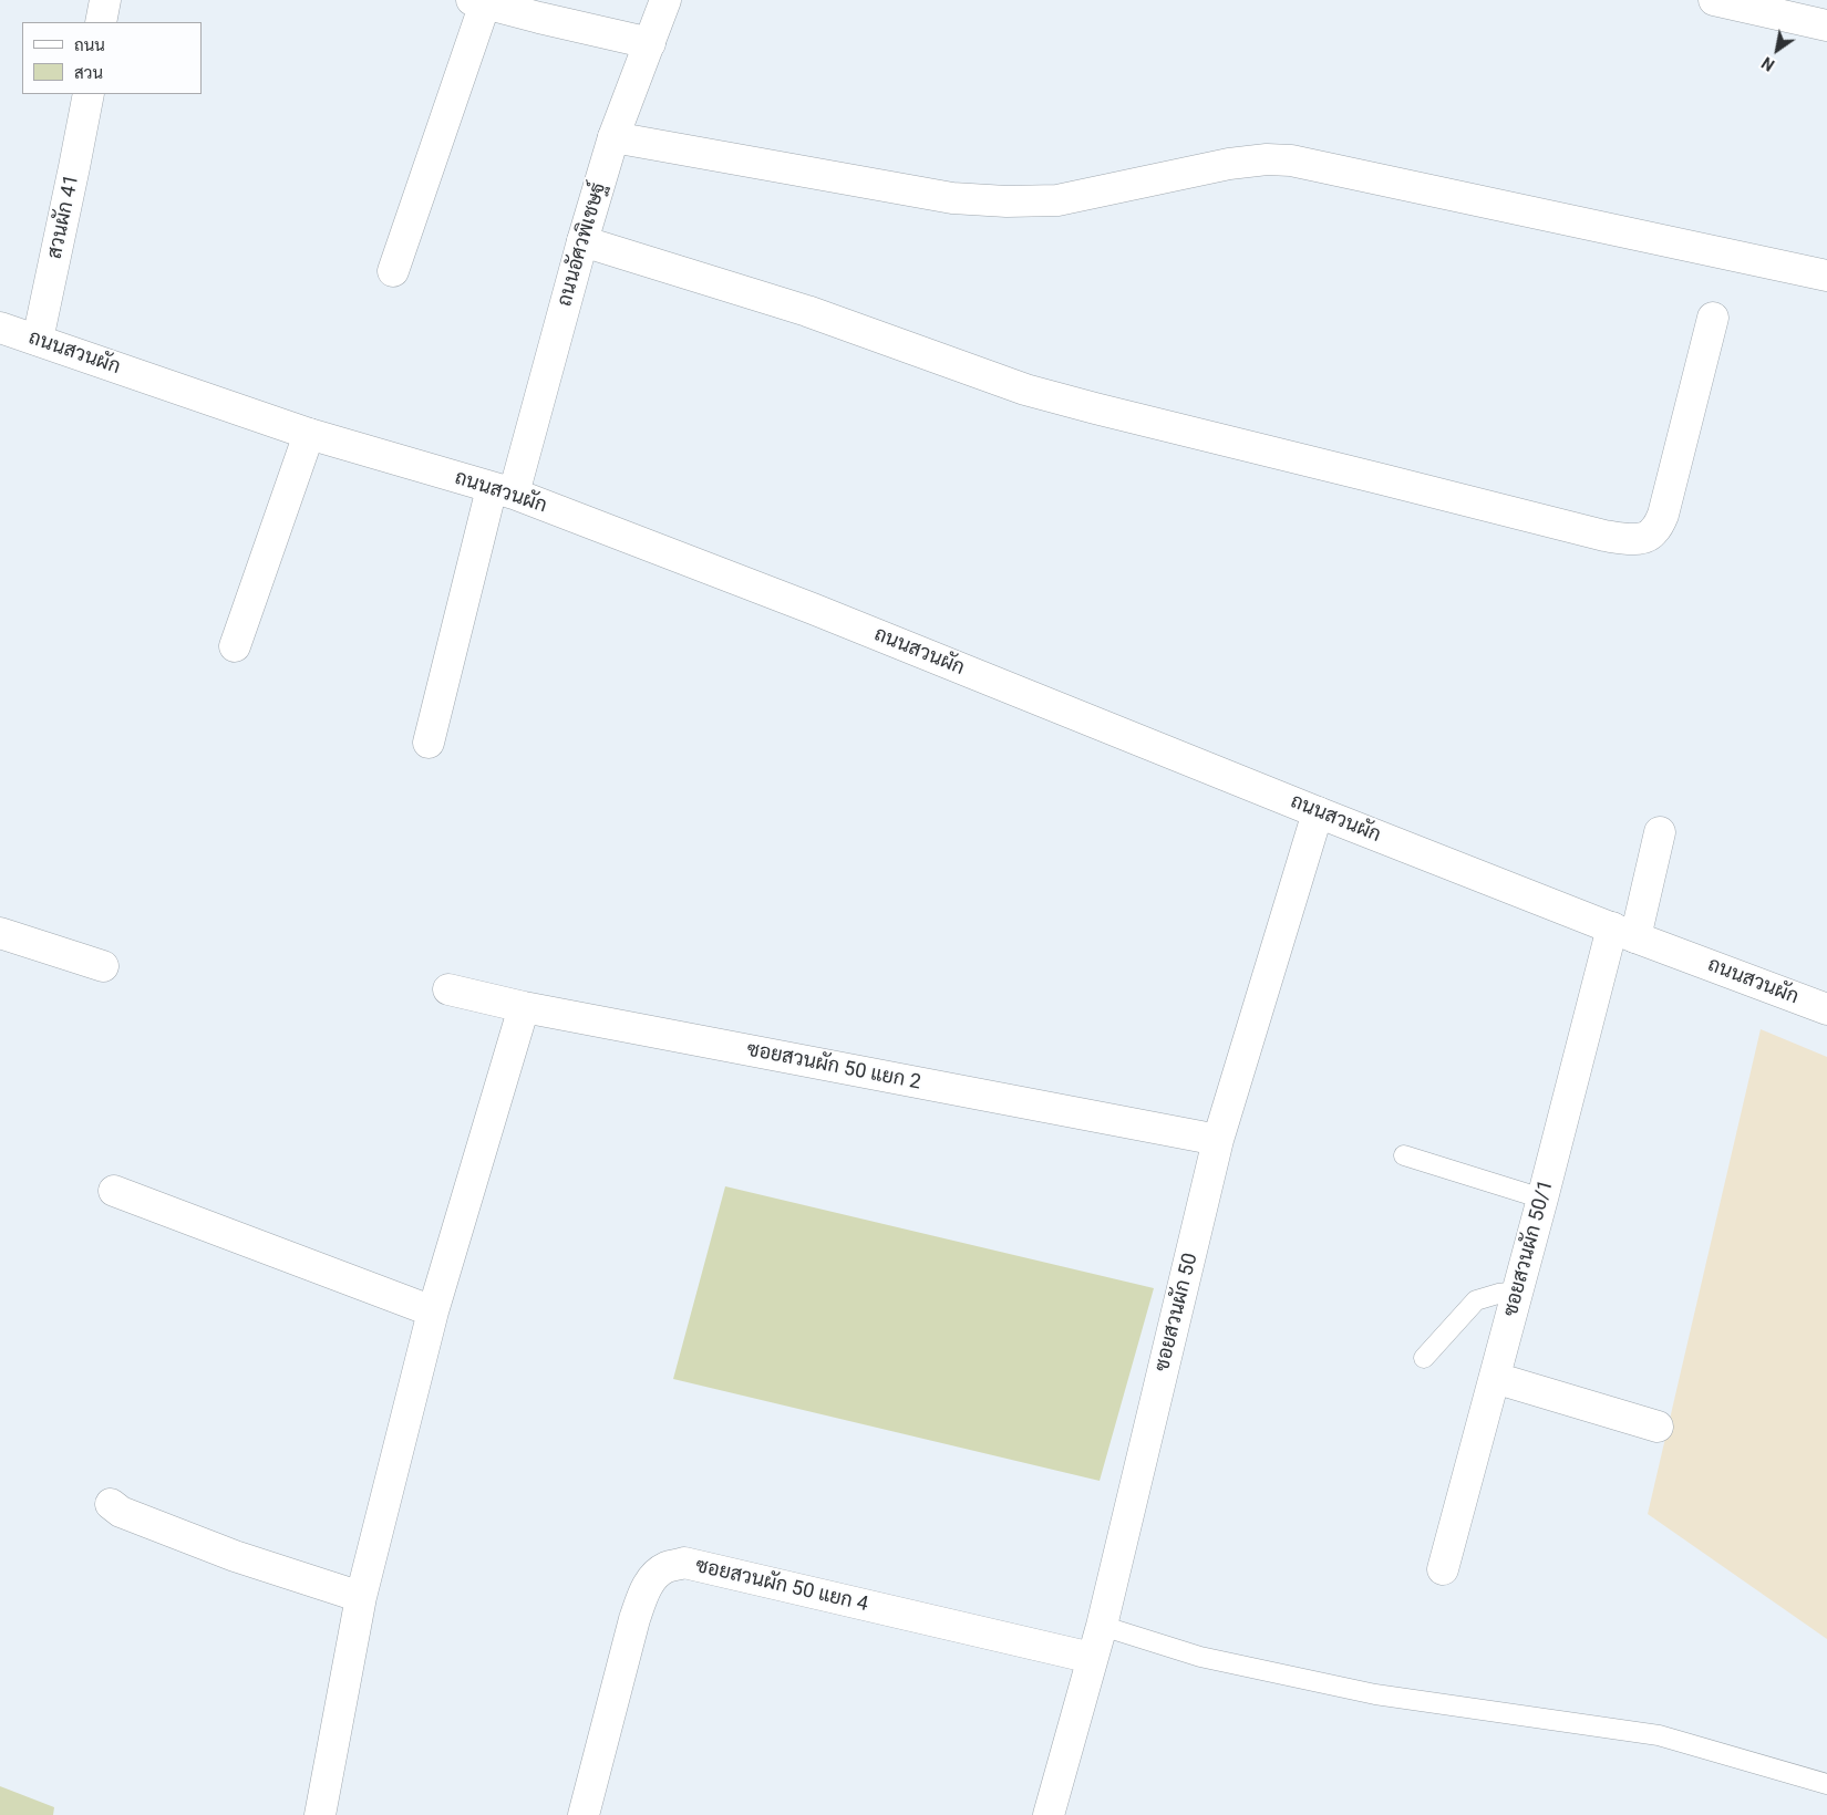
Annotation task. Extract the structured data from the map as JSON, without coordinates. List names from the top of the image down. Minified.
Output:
{"streets":{"street":["สวนผัก 41","ถนนอัศวพิเชษฐ์","ถนนสวนผัก","ซอยสวนผัก 50 แยก 2","ซอยสวนผัก 50/1","ซอยสวนผัก 50","ซอยสวนผัก 50 แยก 4"]},"crossings":[["สวนผัก 41","ถนนสวนผัก"],["ถนนอัศวพิเชษฐ์","ถนนสวนผัก"],["ถนนสวนผัก","ซอยสวนผัก 50/1"],["ถนนสวนผัก","ซอยสวนผัก 50"],["ซอยสวนผัก 50 แยก 2","ซอยสวนผัก 50"],["ซอยสวนผัก 50","ซอยสวนผัก 50 แยก 4"]],"legend":["ถนน","สวน"],"north":"bottom left"}
